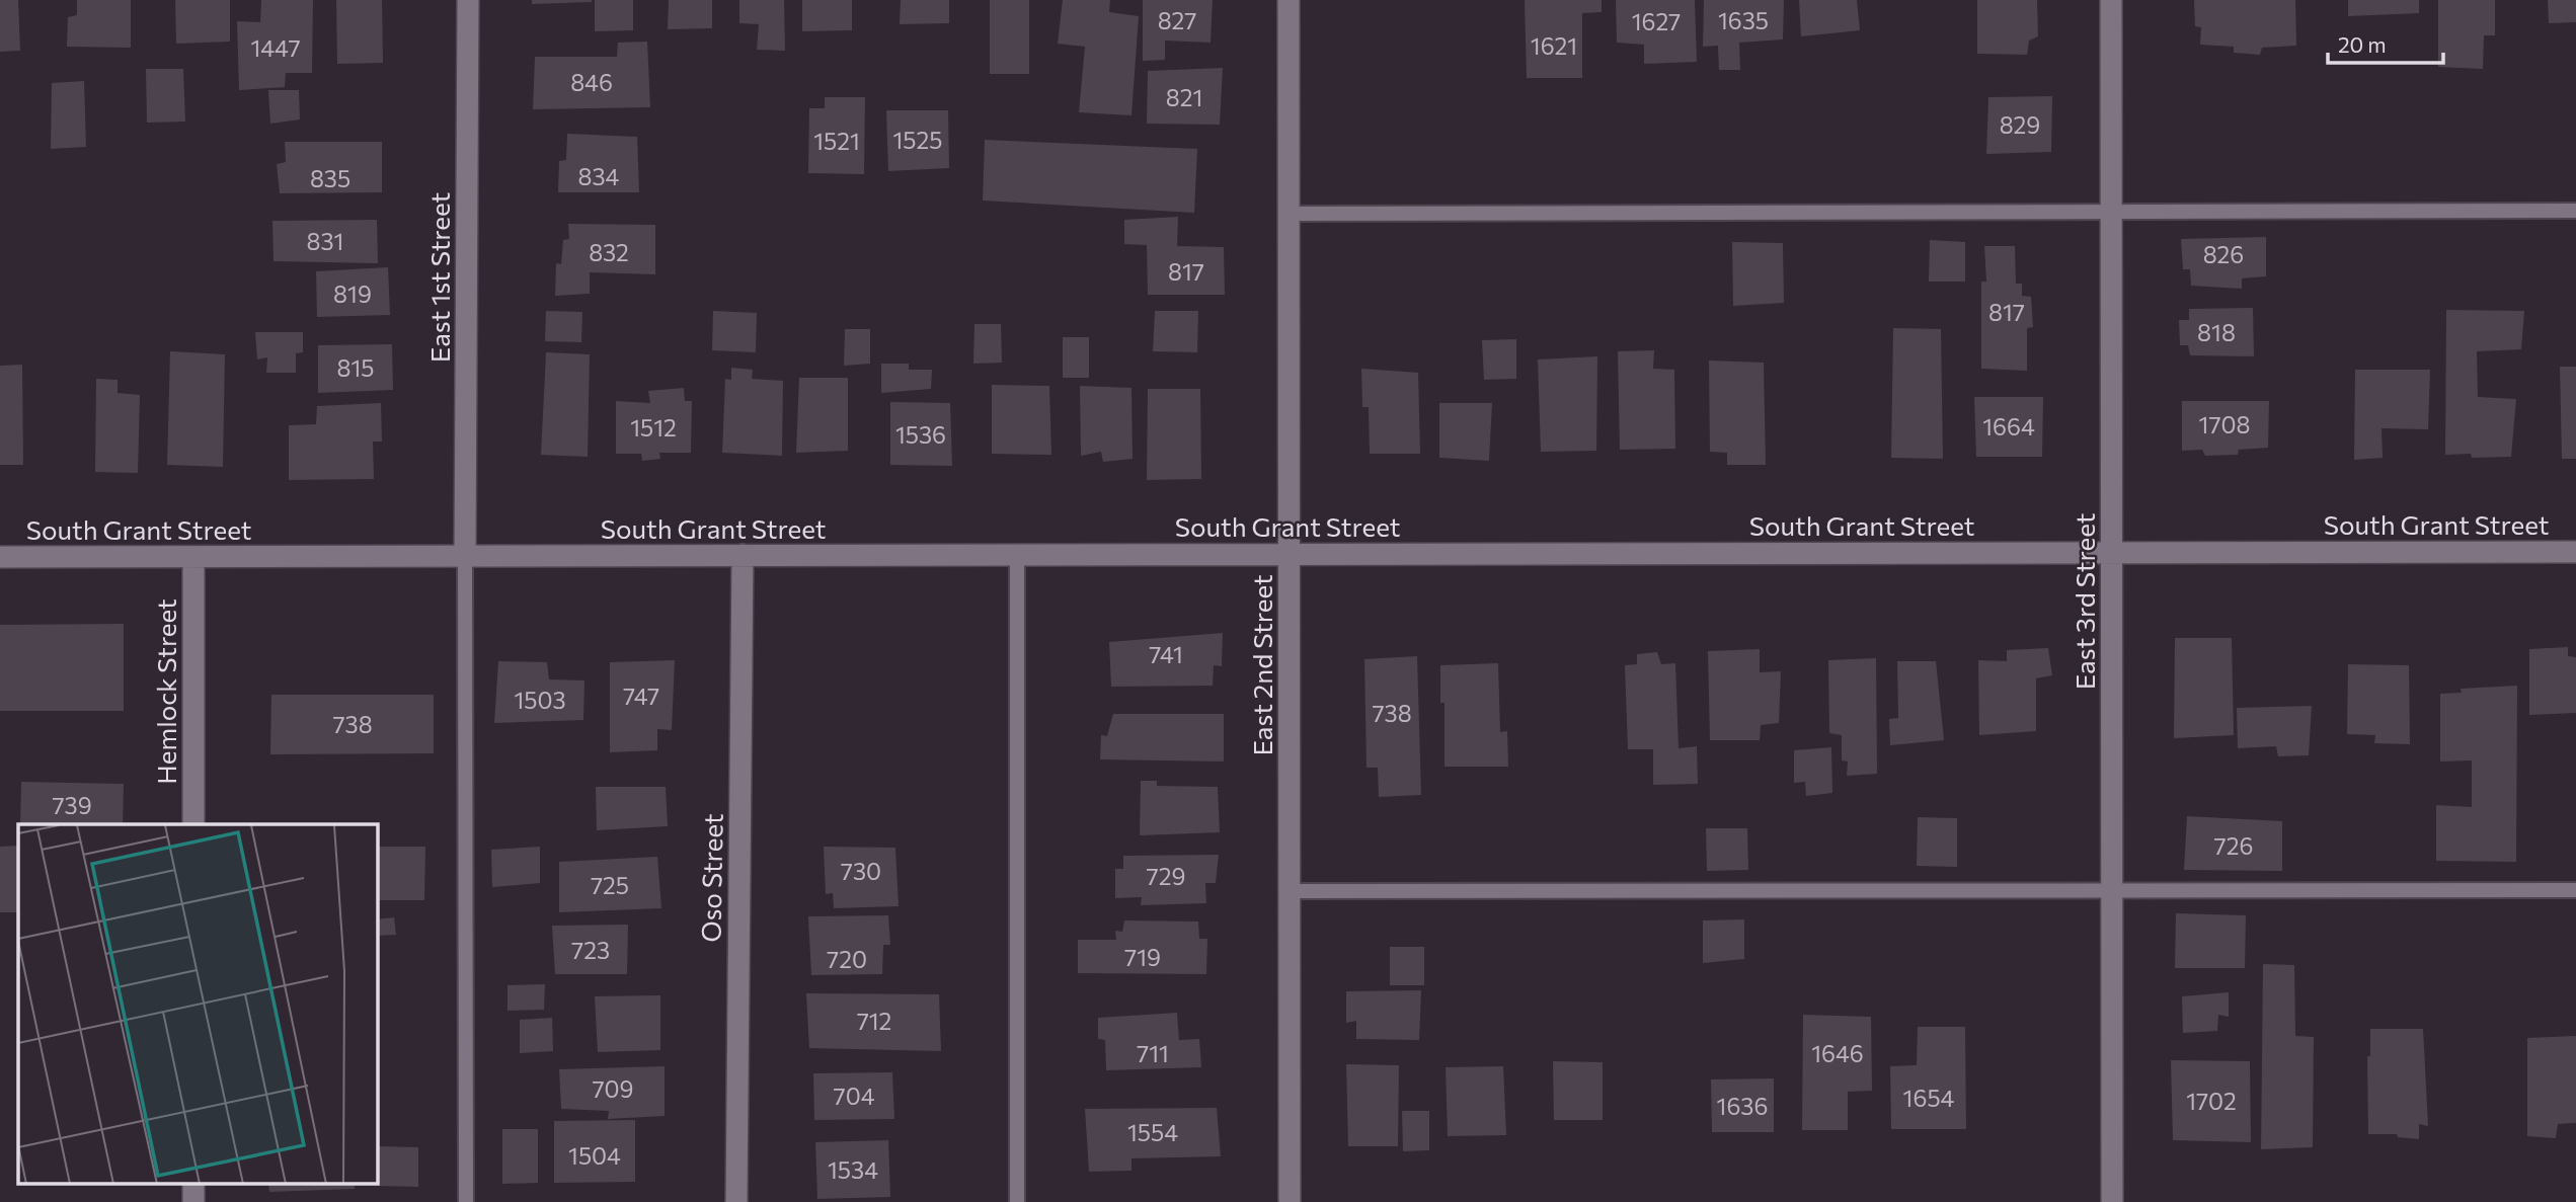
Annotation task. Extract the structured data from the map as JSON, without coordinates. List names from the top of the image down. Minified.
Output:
{"streets":{"street":["East 1st Street","South Grant Street","East 3rd Street","East 2nd Street","Hemlock Street","Oso Street"]},"crossings":[["East 1st Street","South Grant Street"],["South Grant Street","East 3rd Street"],["South Grant Street","East 2nd Street"],["South Grant Street","Hemlock Street"],["South Grant Street","Oso Street"]],"house_numbers":["827","1635","1627","1621","1447","846","821","829","1525","1521","834","835","831","832","826","817","819","817","818","815","1708","1664","1512","1536","741","747","1503","738","738","739","726","730","729","725","723","719","720","712","711","1646","709","704","1654","1702","1636","1554","1504","1534"],"scale_bar":"20 m"}
